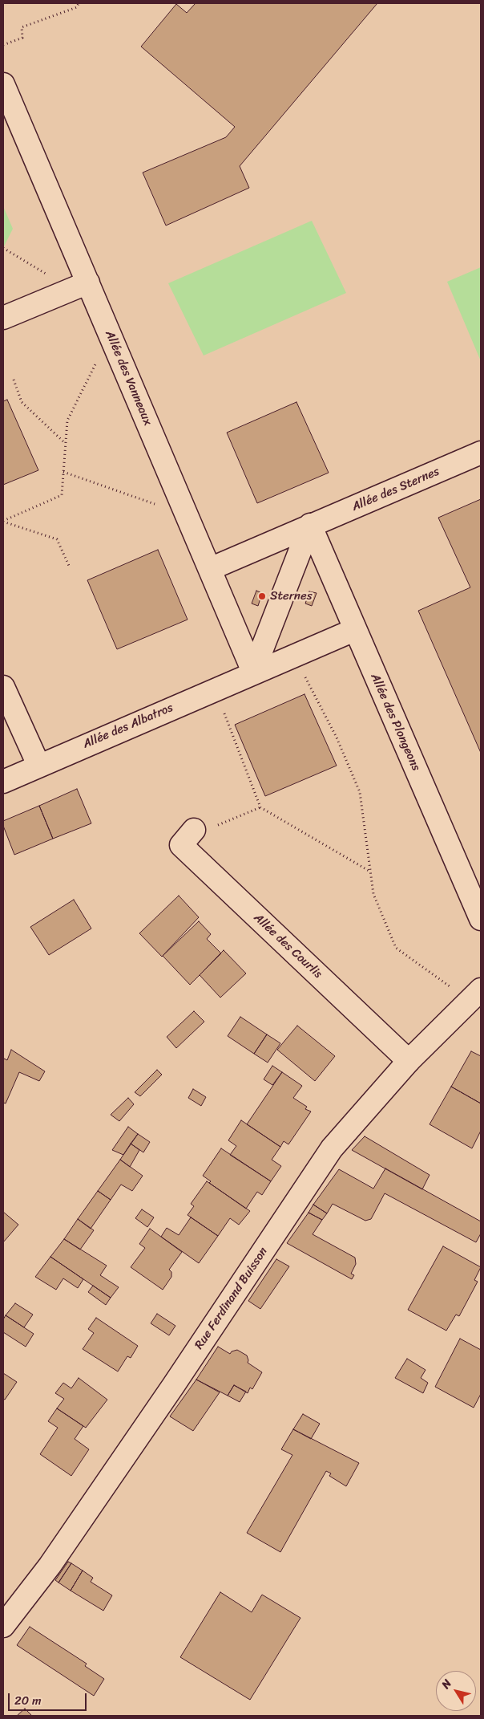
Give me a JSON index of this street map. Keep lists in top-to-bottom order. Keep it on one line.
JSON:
{"streets":{"street":["Allée des Vanneaux","Allée des Sternes","Allée des Plongeons","Allée des Albatros","Allée des Courlis","Rue Ferdinand Buisson"]},"crossings":[["Allée des Vanneaux","Allée des Sternes"],["Allée des Vanneaux","Allée des Albatros"],["Allée des Sternes","Allée des Plongeons"],["Allée des Plongeons","Allée des Albatros"],["Allée des Courlis","Rue Ferdinand Buisson"]],"places":["Sternes"],"scale_bar":"20 m","north":"top left"}
